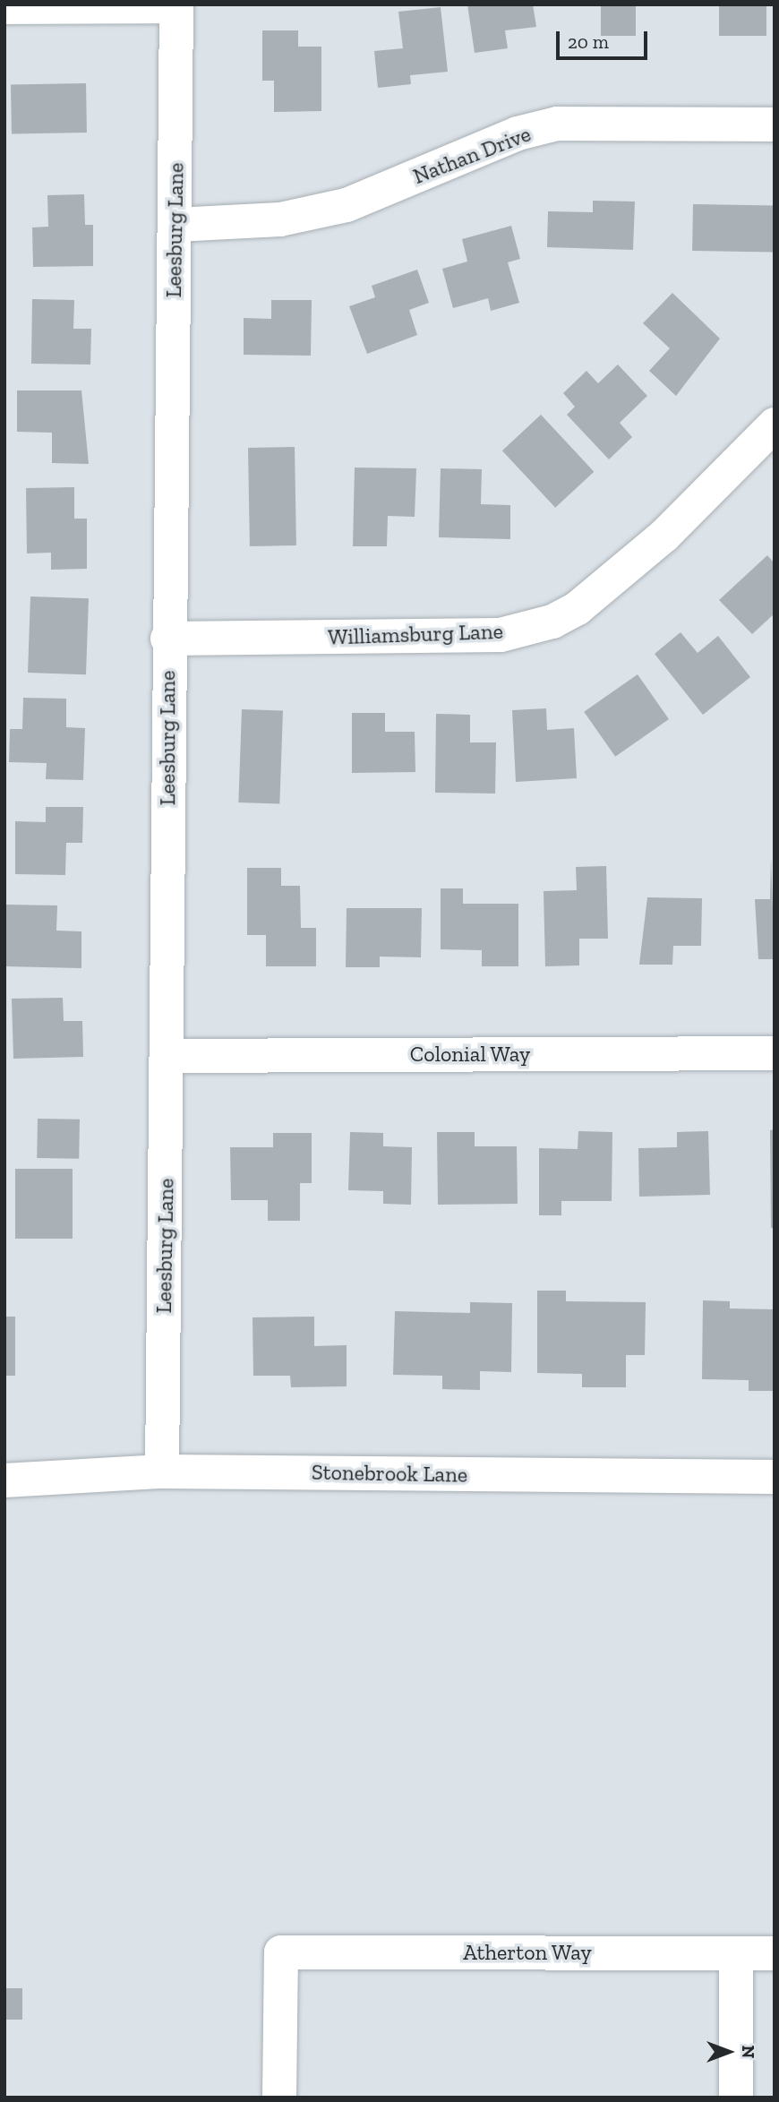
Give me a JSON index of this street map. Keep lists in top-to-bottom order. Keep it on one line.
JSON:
{"streets":{"street":["Nathan Drive","Leesburg Lane","Williamsburg Lane","Colonial Way","Stonebrook Lane","Atherton Way"]},"crossings":[["Nathan Drive","Leesburg Lane"],["Leesburg Lane","Williamsburg Lane"],["Leesburg Lane","Colonial Way"],["Leesburg Lane","Stonebrook Lane"]],"scale_bar":"20 m","north":"right"}
